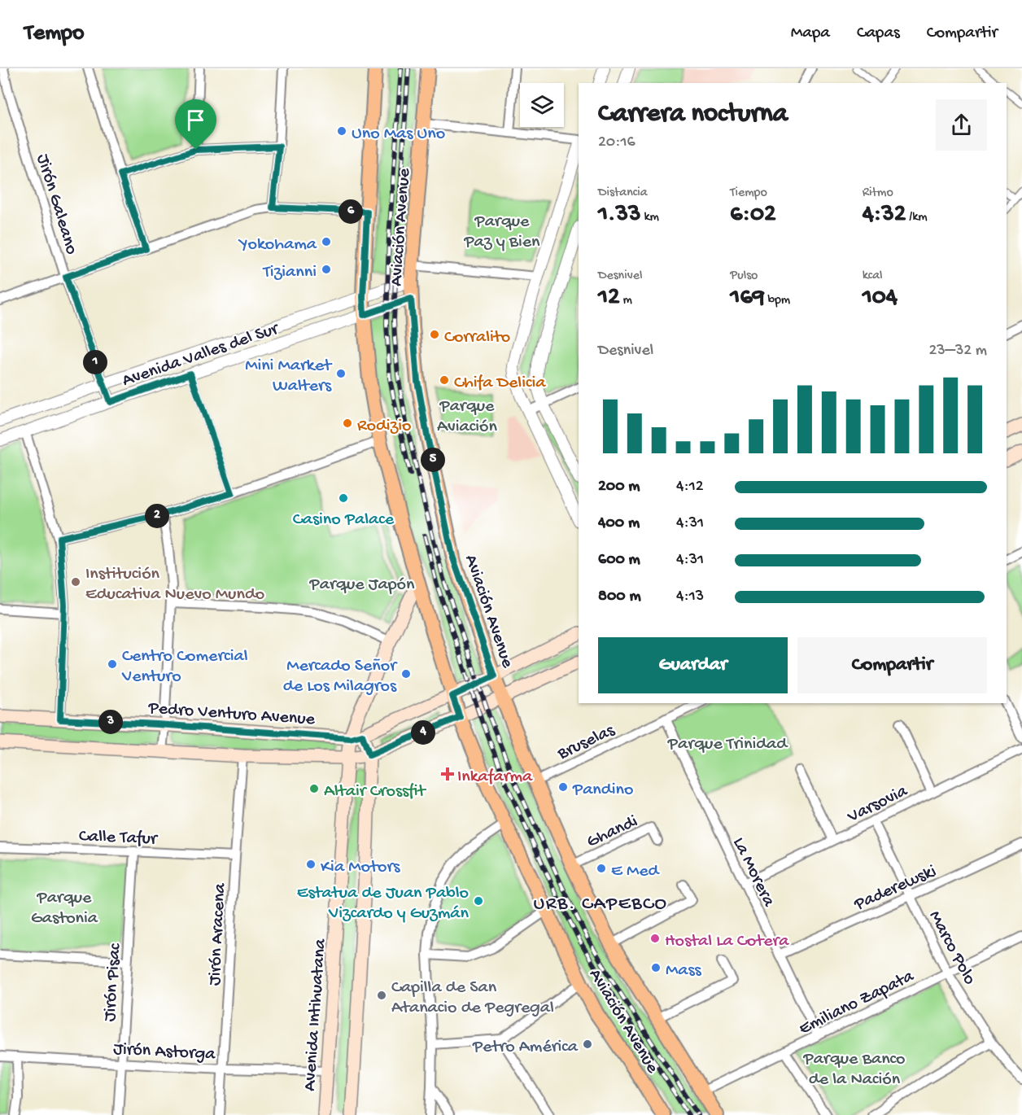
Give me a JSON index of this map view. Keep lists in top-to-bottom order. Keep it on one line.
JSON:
{"streets":{"main road":["Aviación Avenue","Pedro Venturo Avenue","Avenida Intihuatana"],"street":["Jirón Galeano","Avenida Valles del Sur","Bruselas","Varsovia","Ghandi","Calle Tafur","La Morera","Paderewski","Jirón Aracena","Marco Polo","Jirón Pisac","Emiliano Zapata","Jirón Astorga"]},"crossings":[["Jirón Galeano","Avenida Valles del Sur"],["Aviación Avenue","Avenida Valles del Sur"],["Aviación Avenue","Pedro Venturo Avenue"],["Aviación Avenue","Bruselas"],["Aviación Avenue","Ghandi"],["Aviación Avenue","Emiliano Zapata"],["Aviación Avenue","Avenida Intihuatana"],["Pedro Venturo Avenue","Avenida Intihuatana"],["Bruselas","La Morera"],["Varsovia","La Morera"],["Varsovia","Marco Polo"],["Calle Tafur","Jirón Aracena"],["Calle Tafur","Jirón Pisac"],["La Morera","Paderewski"],["La Morera","Emiliano Zapata"],["Paderewski","Marco Polo"],["Jirón Aracena","Jirón Astorga"],["Marco Polo","Emiliano Zapata"],["Jirón Pisac","Jirón Astorga"],["Avenida Intihuatana","Jirón Astorga"]],"districts":["URB. CAPEBCO"],"parks":["Parque Paz y Bien","Parque Aviación","Parque Japón","Parque Trinidad","Parque Gastonia","Parque Banco de la Nación"],"places":{"other":["Uno Mas Uno","Yokohama","Tizianni","Corralito","Mini Market Walters","Chifa Delicia","Rodizio","Casino Palace","Institución Educativa Nuevo Mundo","Centro Comercial Venturo","Mercado Señor de Los Milagros","Pandino","Altair Crossfit","Kia Motors","E Med","Estatua de Juan Pablo Vizcardo y Guzmán","Hostal La Cotera","Mass","Capilla de San Atanacio de Pegregal","Petro América"],"health":["Inkafarma"]},"page":{"header":"Tempo","nav":["Mapa","Capas","Compartir"],"heading":["Carrera nocturna","20:16"],"stats":[["Distancia","1.33 km"],["Tiempo","6:02"],["Ritmo","4:32 /km"],["Desnivel","12 m"],["Pulso","169 bpm"],["kcal","104"]],"pins":["6","1","5","2","3","4"],"chart":["Desnivel","23–32 m"],"list":[{"name":"200 m","note":"4:12"},{"name":"400 m","note":"4:31"},{"name":"600 m","note":"4:31"},{"name":"800 m","note":"4:13"}],"buttons":["Guardar","Compartir"]}}
